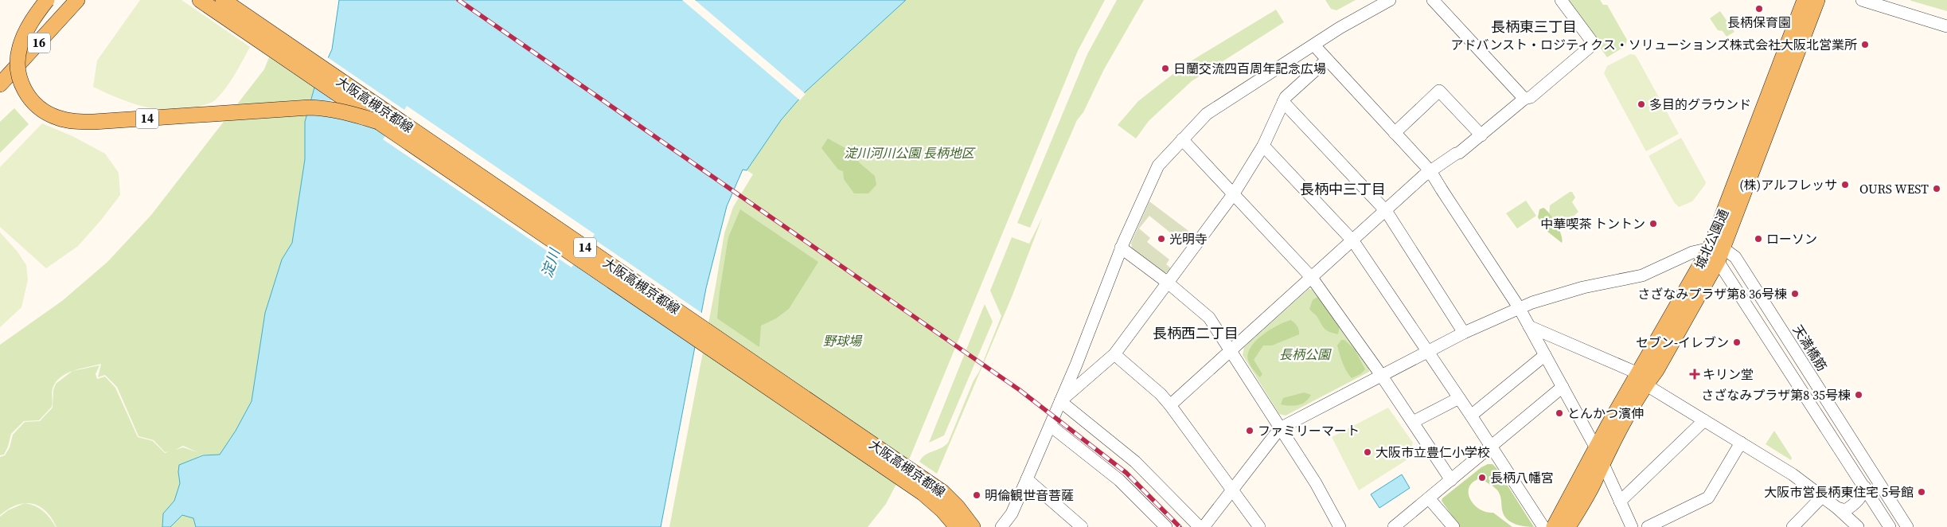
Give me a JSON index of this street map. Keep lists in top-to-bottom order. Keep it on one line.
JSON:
{"streets":{"main road":["16","大阪高槻京都線","14","城北公園通"],"street":["天満橋筋"]},"crossings":[["城北公園通","天満橋筋"]],"districts":["長柄東三丁目","長柄中三丁目","長柄西二丁目"],"water":["淀川"],"parks":["淀川河川公園 長柄地区","野球場","長柄公園"],"places":{"other":["長柄保育園","アドバンスト・ロジティクス・ソリューションズ株式会社大阪北営業所","日蘭交流四百周年記念広場","多目的グラウンド","(株)アルフレッサ","OURS WEST","中華喫茶 トントン","光明寺","ローソン","さざなみプラザ第8 36号棟","セブン-イレブン","さざなみプラザ第8 35号棟","とんかつ濱伸","ファミリーマート","大阪市立豊仁小学校","長柄八幡宮","大阪市営長柄東住宅 5号館","明倫観世音菩薩"],"health":["キリン堂"]}}
